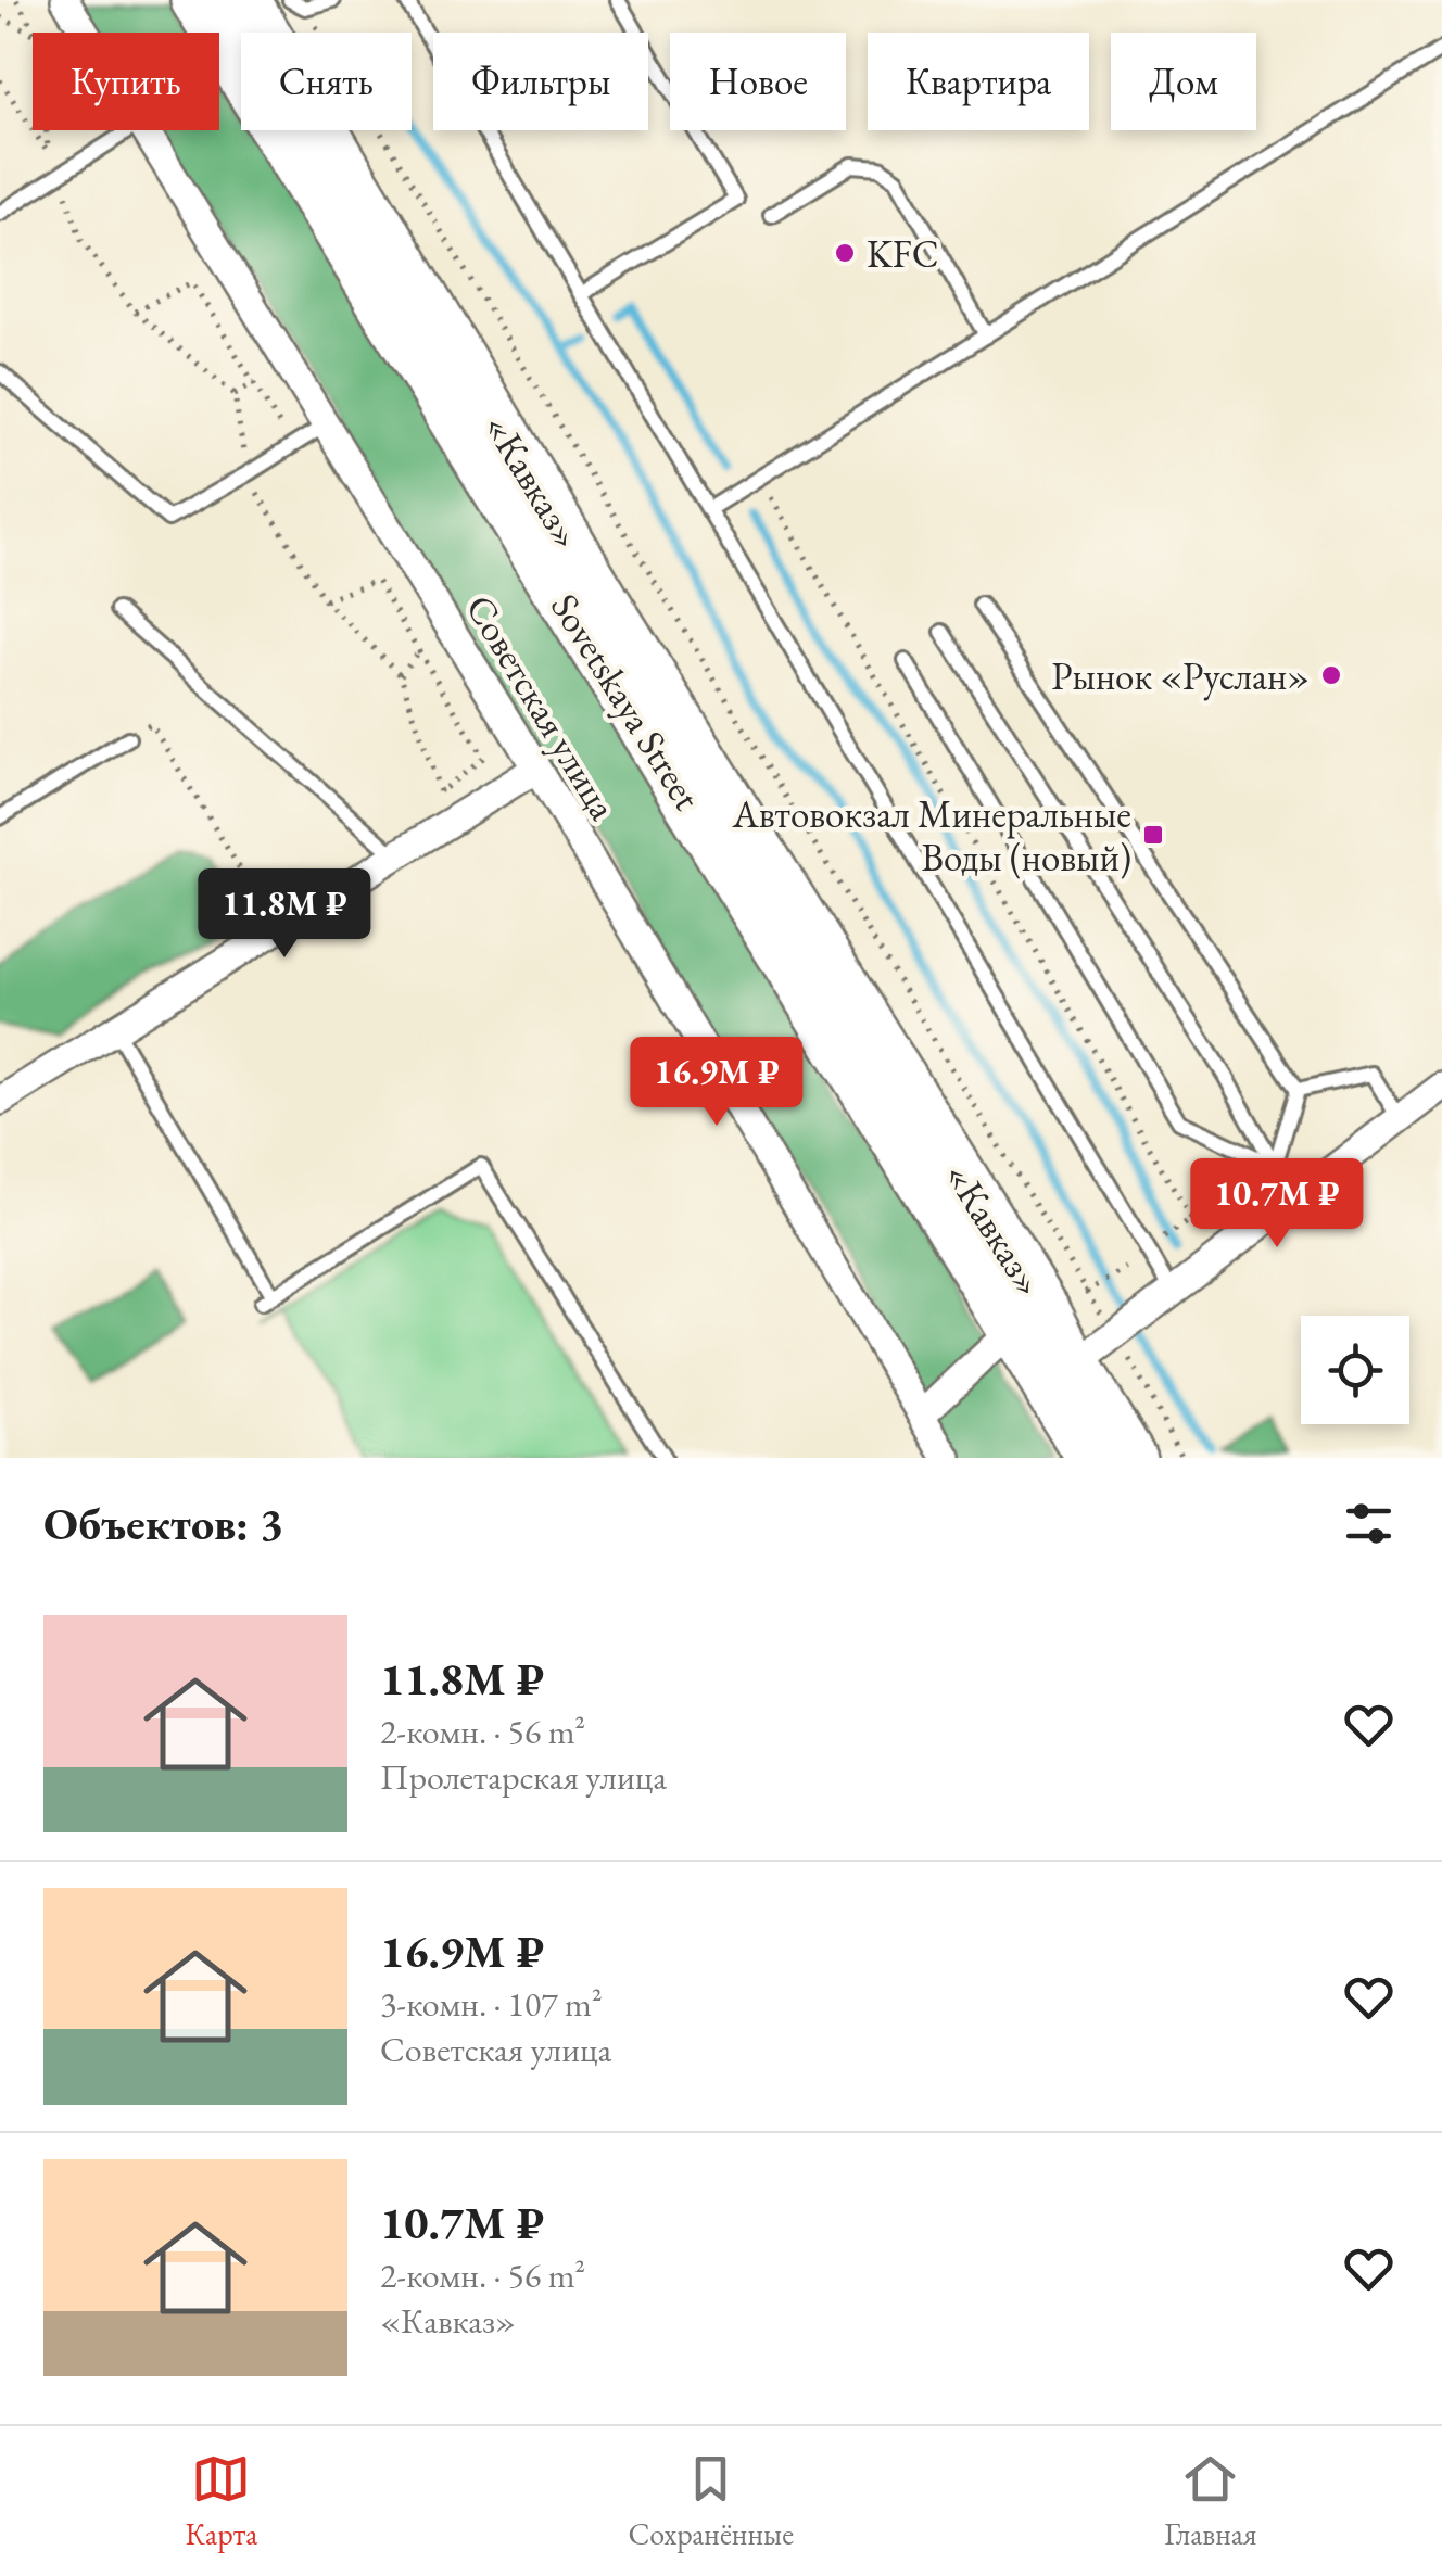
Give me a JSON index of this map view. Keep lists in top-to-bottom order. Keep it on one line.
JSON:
{"streets":{"highway":["«Кавказ»","Sovetskaya Street"],"street":["Советская улица"]},"crossings":[["«Кавказ»","Sovetskaya Street"]],"places":{"other":["KFC","Рынок «Руслан»"],"transit":["Автовокзал Минеральные Воды (новый)"]},"page":{"chip":["Купить","Снять","Фильтры","Новое","Квартира","Дом"],"price":["11.8M ₽","16.9M ₽","10.7M ₽"],"heading":"Объектов: 3","list":[{"name":"11.8M ₽","note":"2-комн. · 56 m² · Пролетарская улица"},{"name":"16.9M ₽","note":"3-комн. · 107 m² · Советская улица"},{"name":"10.7M ₽","note":"2-комн. · 56 m² · «Кавказ»"}],"tabs":["Карта","Сохранённые","Главная"]}}
